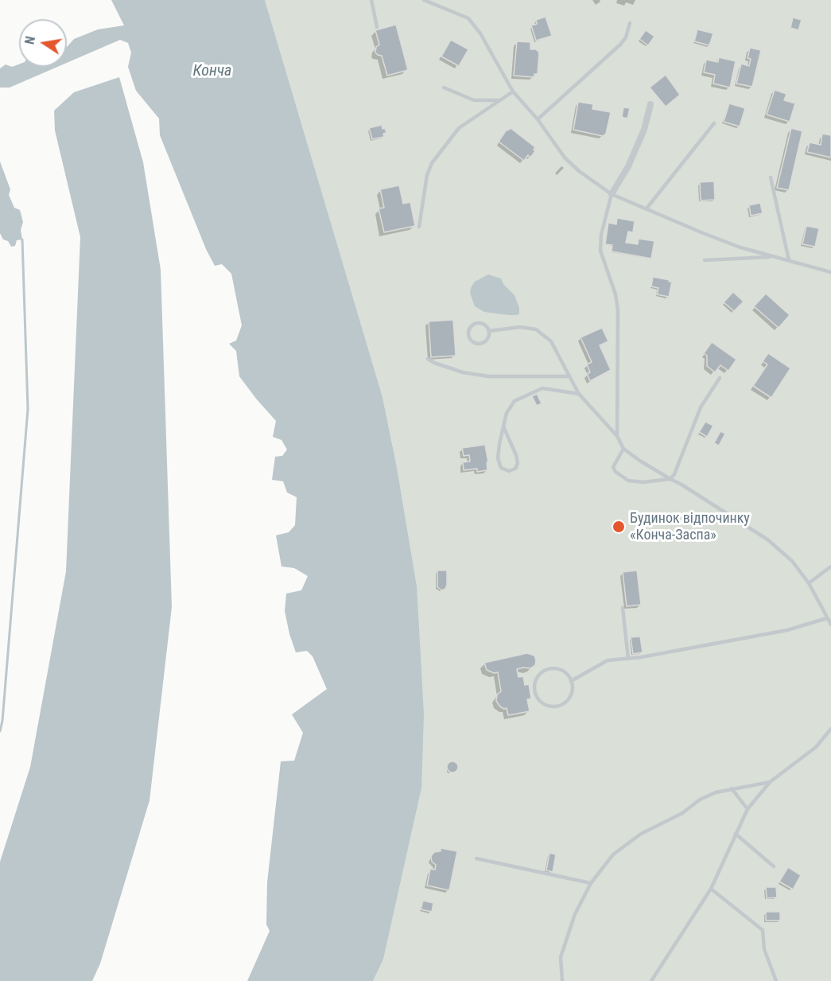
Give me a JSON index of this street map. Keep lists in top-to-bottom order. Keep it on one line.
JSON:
{"water":["Конча"],"places":["Будинок відпочинку «Конча-Заспа»"],"north":"left"}
